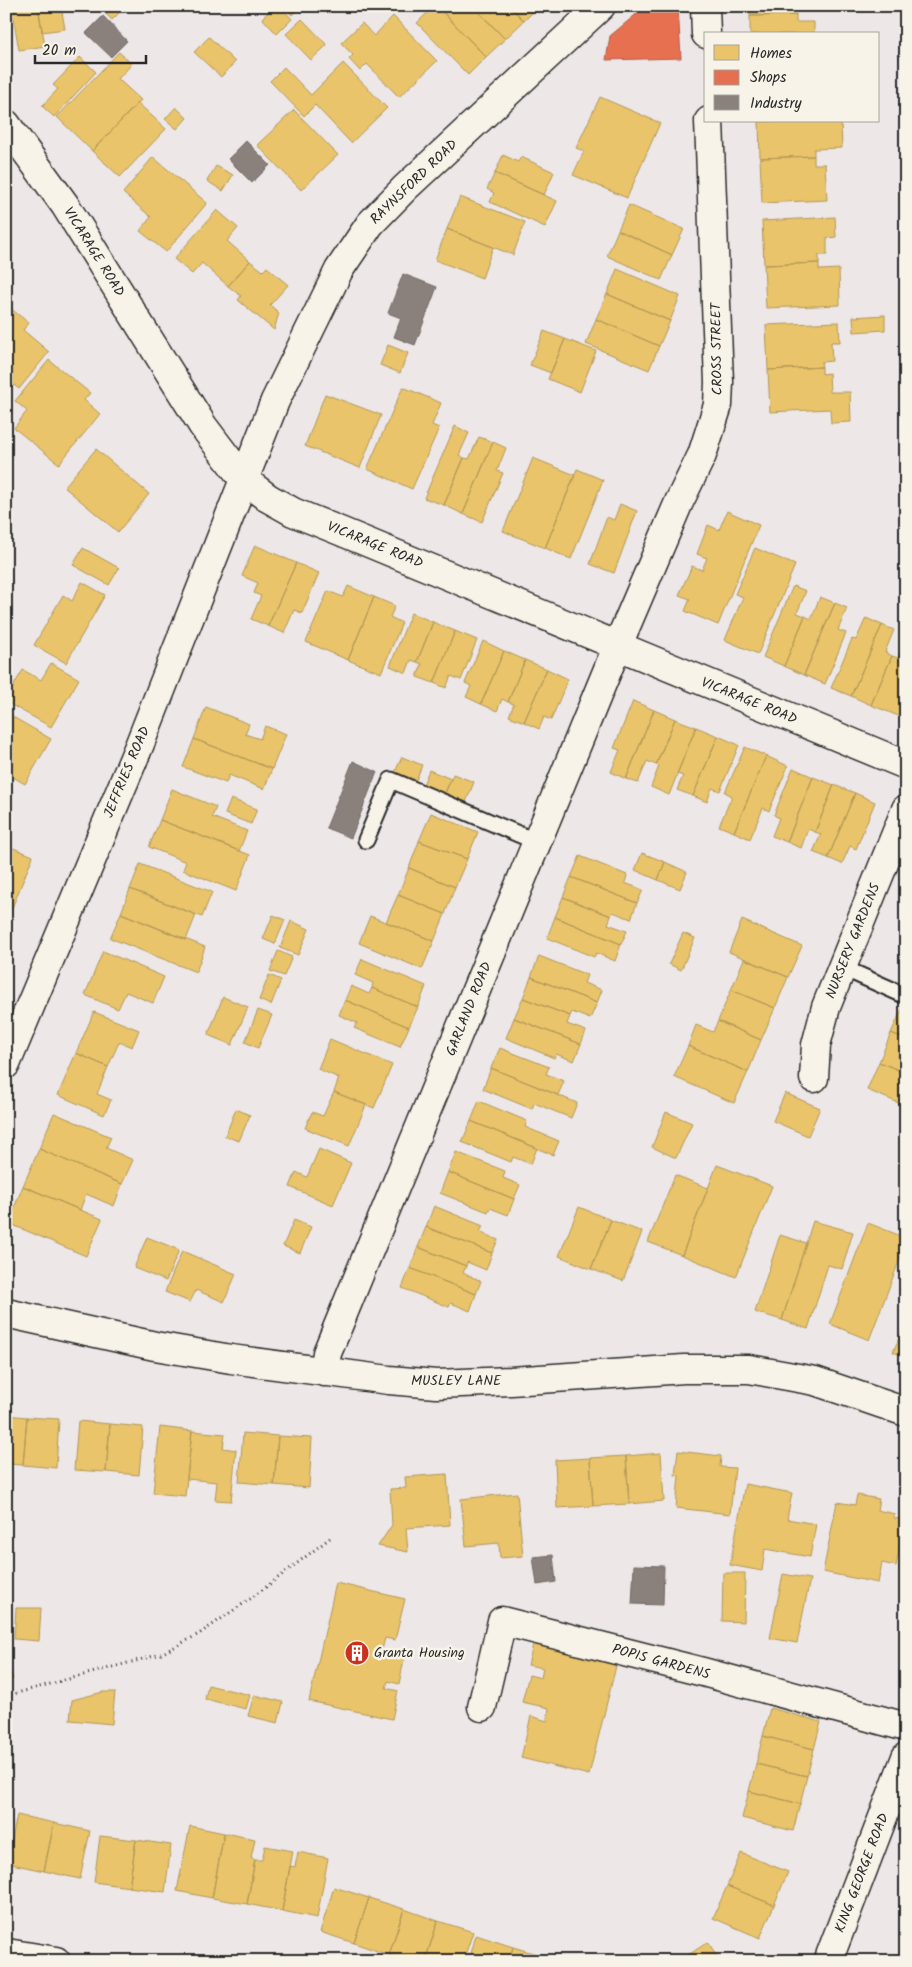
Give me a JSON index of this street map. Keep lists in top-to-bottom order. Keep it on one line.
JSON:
{"streets":{"street":["RAYNSFORD ROAD","VICARAGE ROAD","CROSS STREET","JEFFRIES ROAD","NURSERY GARDENS","GARLAND ROAD","MUSLEY LANE","POPIS GARDENS","KING GEORGE ROAD"]},"crossings":[["RAYNSFORD ROAD","VICARAGE ROAD"],["RAYNSFORD ROAD","JEFFRIES ROAD"],["VICARAGE ROAD","CROSS STREET"],["VICARAGE ROAD","JEFFRIES ROAD"],["VICARAGE ROAD","GARLAND ROAD"],["CROSS STREET","GARLAND ROAD"],["GARLAND ROAD","MUSLEY LANE"]],"places":{"building":["Granta Housing"]},"legend":["Homes","Shops","Industry"],"scale_bar":"20 m"}
